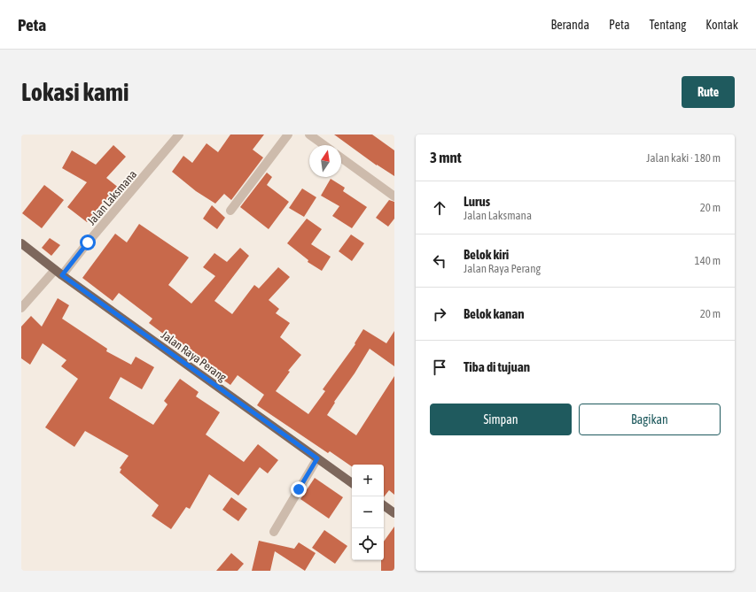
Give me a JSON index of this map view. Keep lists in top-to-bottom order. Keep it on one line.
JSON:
{"streets":{"main road":["Jalan Raya Perang"],"street":["Jalan Laksmana"]},"crossings":[["Jalan Laksmana","Jalan Raya Perang"]],"north":"top","page":{"header":"Peta","nav":["Beranda","Peta","Tentang","Kontak"],"buttons":["Rute",["Simpan","Bagikan"]],"title":"Lokasi kami","heading":["3 mnt","Jalan kaki · 180 m"],"list":[["Lurus","Jalan Laksmana","20 m"],["Belok kiri","Jalan Raya Perang","140 m"],["Belok kanan","20 m"],"Tiba di tujuan"],"map_buttons":["+","−"]}}
